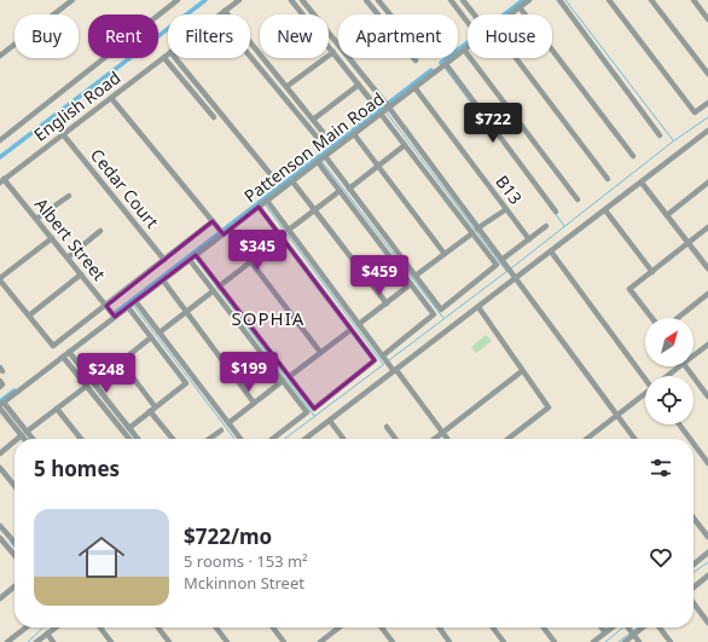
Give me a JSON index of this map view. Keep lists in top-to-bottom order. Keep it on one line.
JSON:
{"streets":{"street":["English Road","Pattenson Main Road","Cedar Court","B13","Albert Street"]},"crossings":[["English Road","Cedar Court"],["English Road","Albert Street"],["Pattenson Main Road","B13"],["Pattenson Main Road","Albert Street"]],"districts":["SOPHIA"],"north":"top right","page":{"chip":["Buy","Rent","Filters","New","Apartment","House"],"price":["$722","$345","$459","$199","$248"],"heading":"5 homes","list":[{"name":"$722/mo","note":"5 rooms · 153 m² · Mckinnon Street"}]}}
